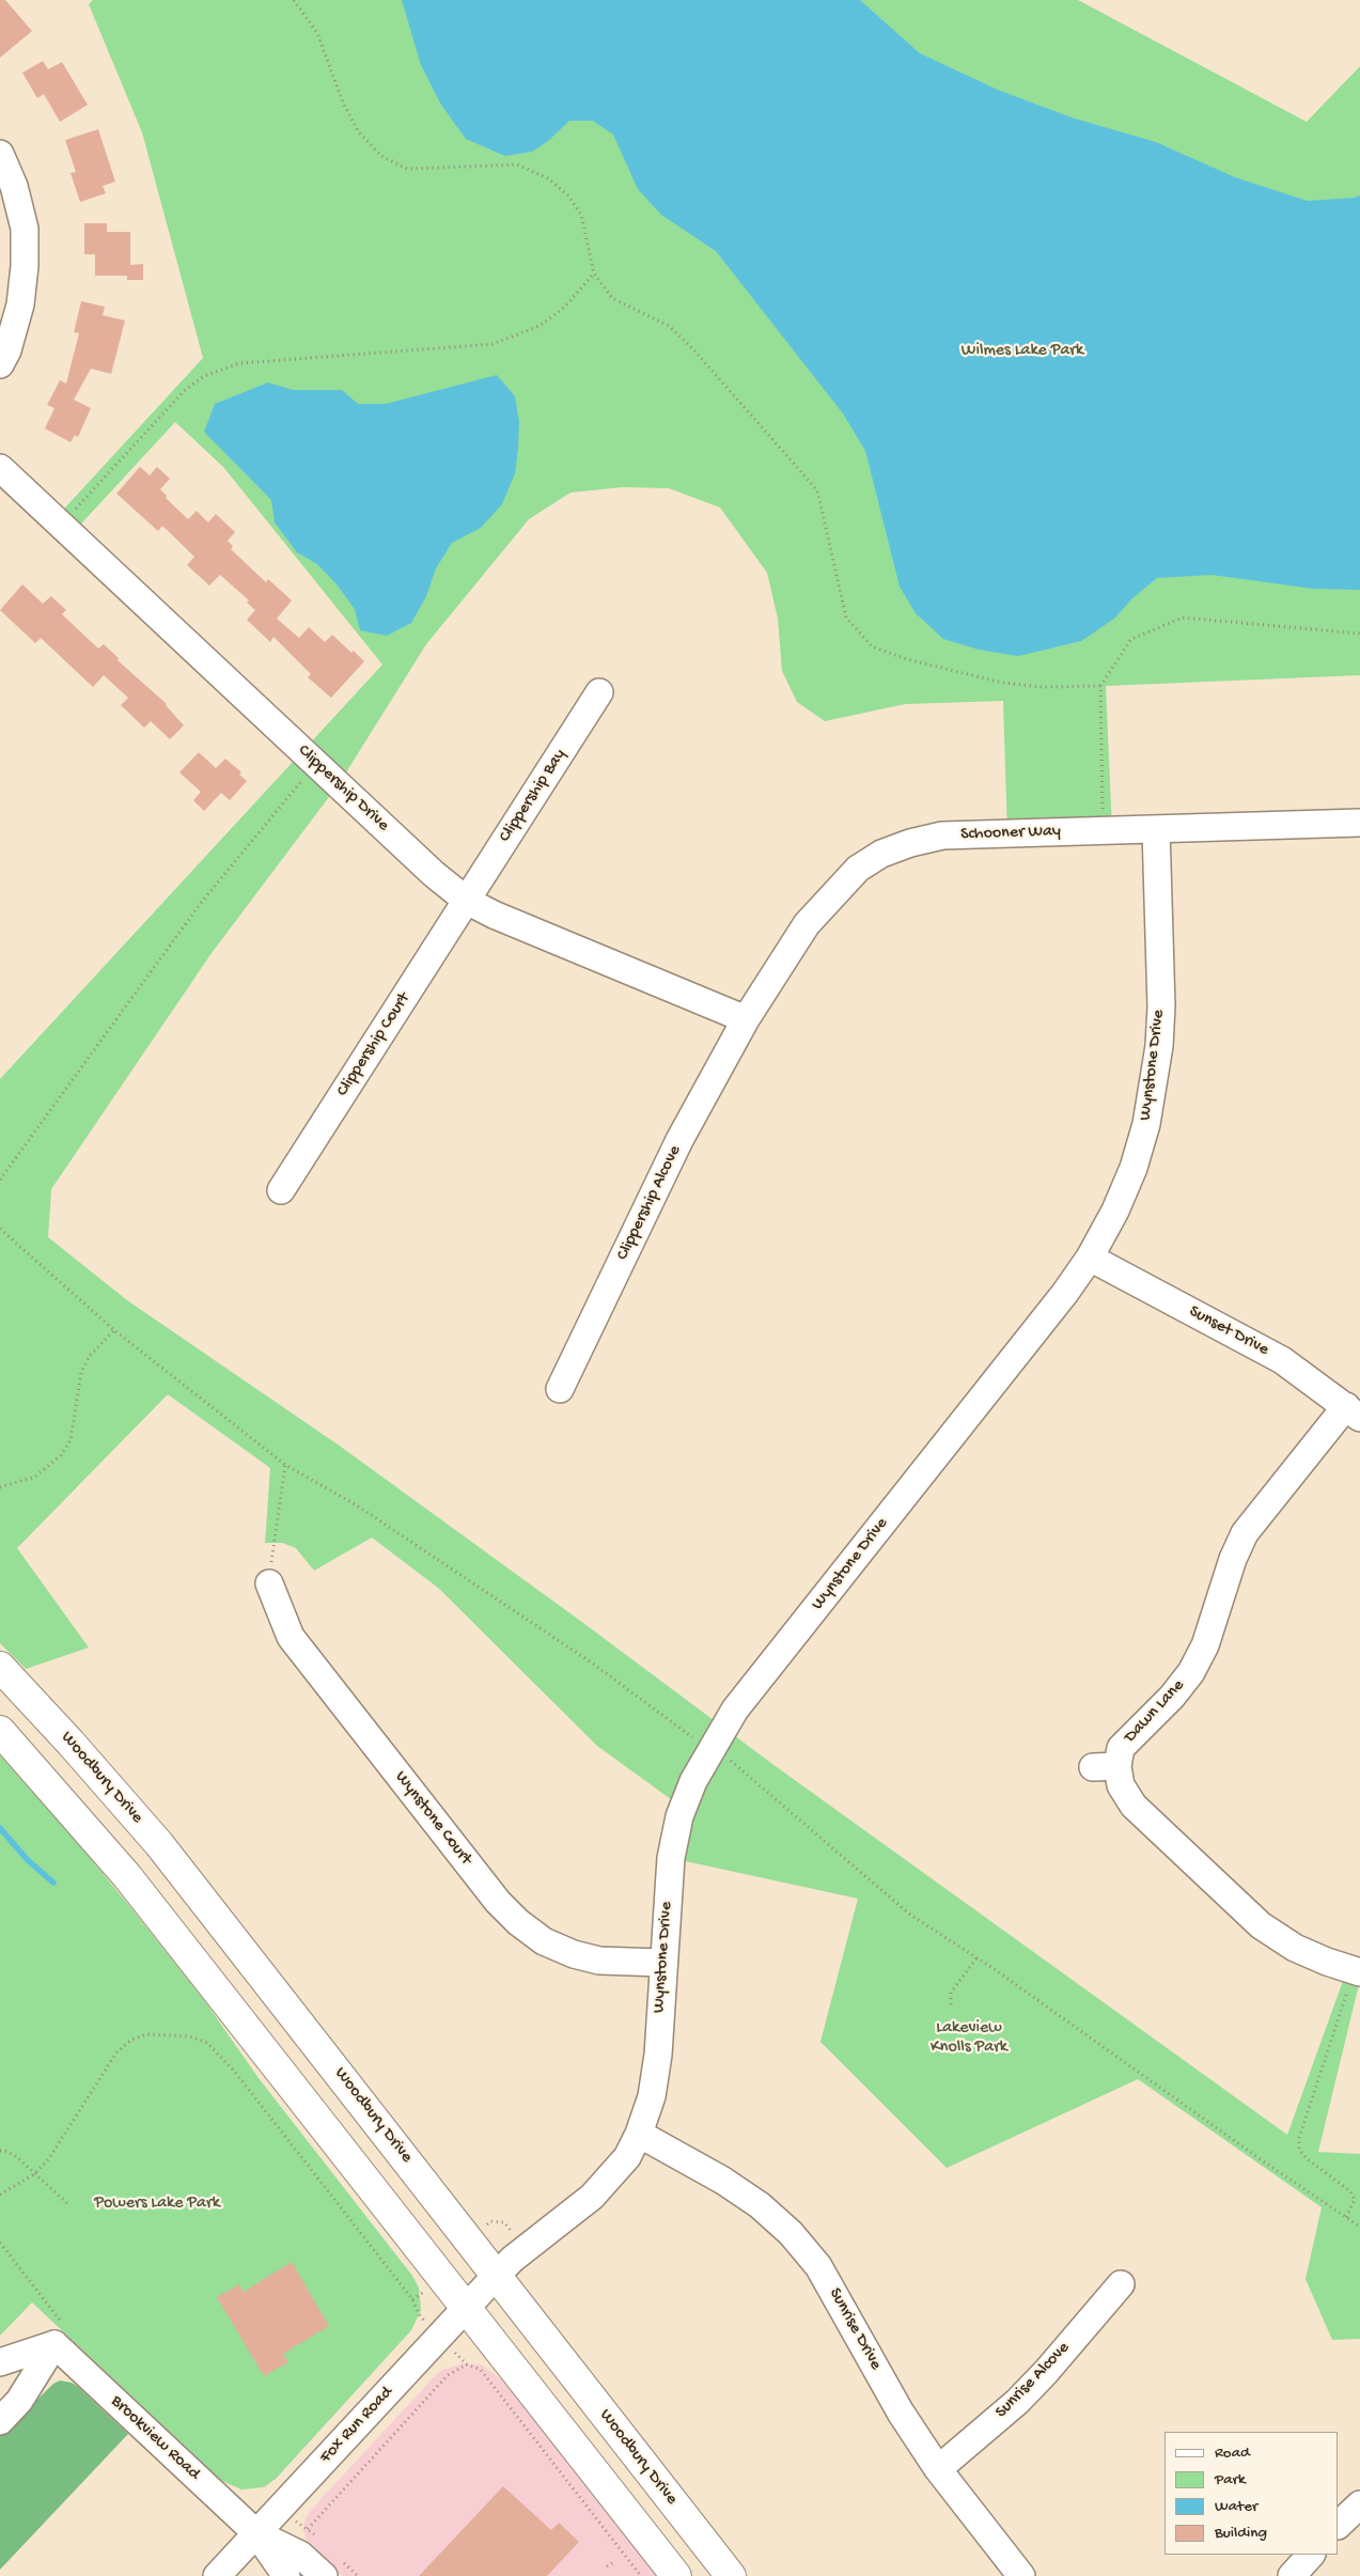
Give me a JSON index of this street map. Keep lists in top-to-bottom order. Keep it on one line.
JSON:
{"streets":{"main road":["Woodbury Drive"],"street":["Clippership Drive","Clippership Bay","Schooner Way","Clippership Court","Wynstone Drive","Clippership Alcove","Sunset Drive","Dawn Lane","Wynstone Court","Sunrise Drive","Sunrise Alcove","Fox Run Road","Brookview Road"]},"crossings":[["Clippership Drive","Clippership Bay"],["Clippership Drive","Schooner Way"],["Clippership Drive","Clippership Court"],["Clippership Drive","Clippership Alcove"],["Clippership Bay","Clippership Court"],["Schooner Way","Wynstone Drive"],["Schooner Way","Clippership Alcove"],["Wynstone Drive","Sunset Drive"],["Wynstone Drive","Woodbury Drive"],["Wynstone Drive","Wynstone Court"],["Wynstone Drive","Sunrise Drive"],["Wynstone Drive","Fox Run Road"],["Sunset Drive","Dawn Lane"],["Woodbury Drive","Fox Run Road"],["Sunrise Drive","Sunrise Alcove"],["Fox Run Road","Brookview Road"]],"parks":["Wilmes Lake Park","Lakeview Knolls Park","Powers Lake Park"],"legend":["Road","Park","Water","Building"]}
